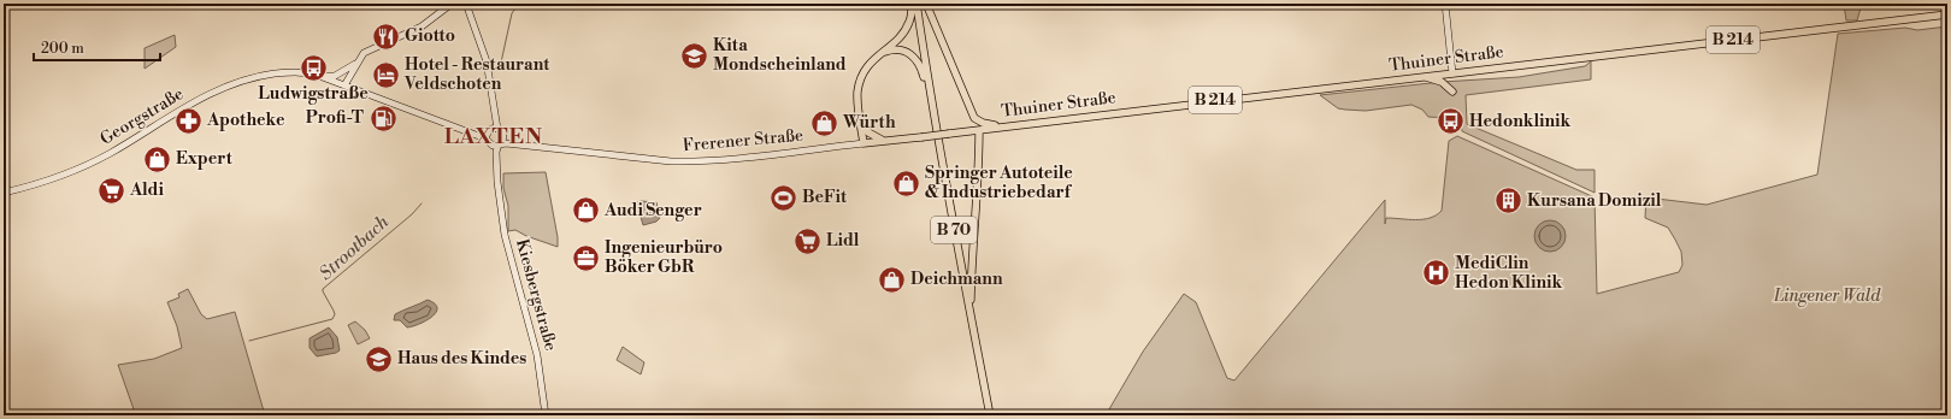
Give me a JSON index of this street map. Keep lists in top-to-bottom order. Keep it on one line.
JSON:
{"streets":{"main road":["B 214","Thuiner Straße","Georgstraße","Frerener Straße","B 70","Kiesbergstraße"]},"crossings":[["B 214","Thuiner Straße"],["B 214","Frerener Straße"],["Frerener Straße","Kiesbergstraße"]],"districts":["LAXTEN"],"water":["Strootbach"],"parks":["Lingener Wald"],"places":{"restaurant":["Giotto"],"school or university":["Kita Mondscheinland","Haus des Kindes"],"bus stop":["Ludwigstraße","Hedonklinik"],"hotel":["Hotel - Restaurant Veldschoten"],"fuel station":["Profi-T"],"pharmacy":["Apotheke"],"shop":["Würth","Expert","Springer Autoteile & Industriebedarf","Audi Senger","Deichmann"],"supermarket":["Aldi","Lidl"],"sports":["BeFit"],"building":["Kursana Domizil"],"office":["Ingenieurbüro Böker GbR"],"hospital":["MediClin Hedon Klinik"]},"scale_bar":"200 m"}
